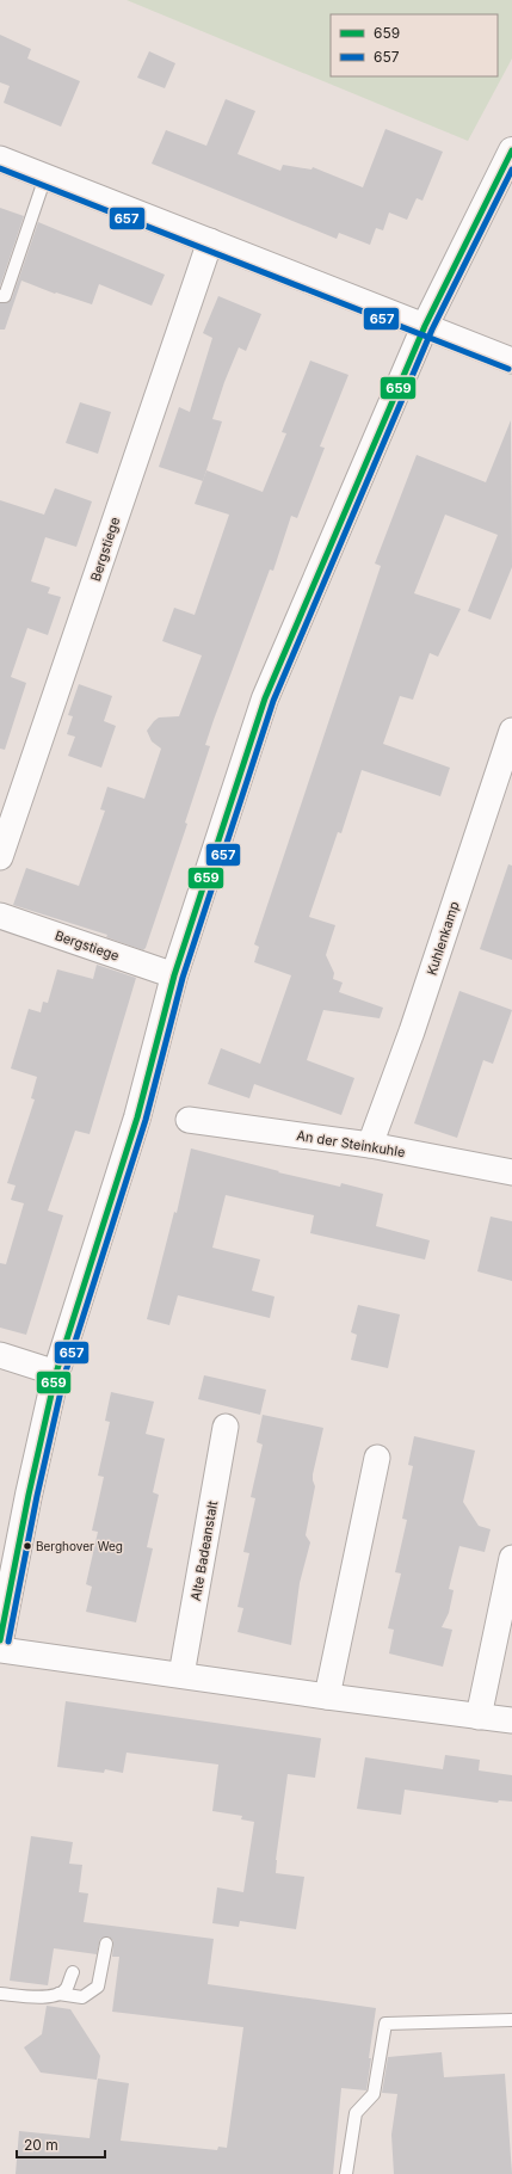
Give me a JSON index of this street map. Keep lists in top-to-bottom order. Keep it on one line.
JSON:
{"streets":{"street":["Bergstiege","Kuhlenkamp","An der Steinkuhle","Alte Badeanstalt"]},"crossings":[["Kuhlenkamp","An der Steinkuhle"]],"places":["Berghover Weg"],"lines":["transit line 659","transit line 657"],"legend":["659","657"],"scale_bar":"20 m"}
